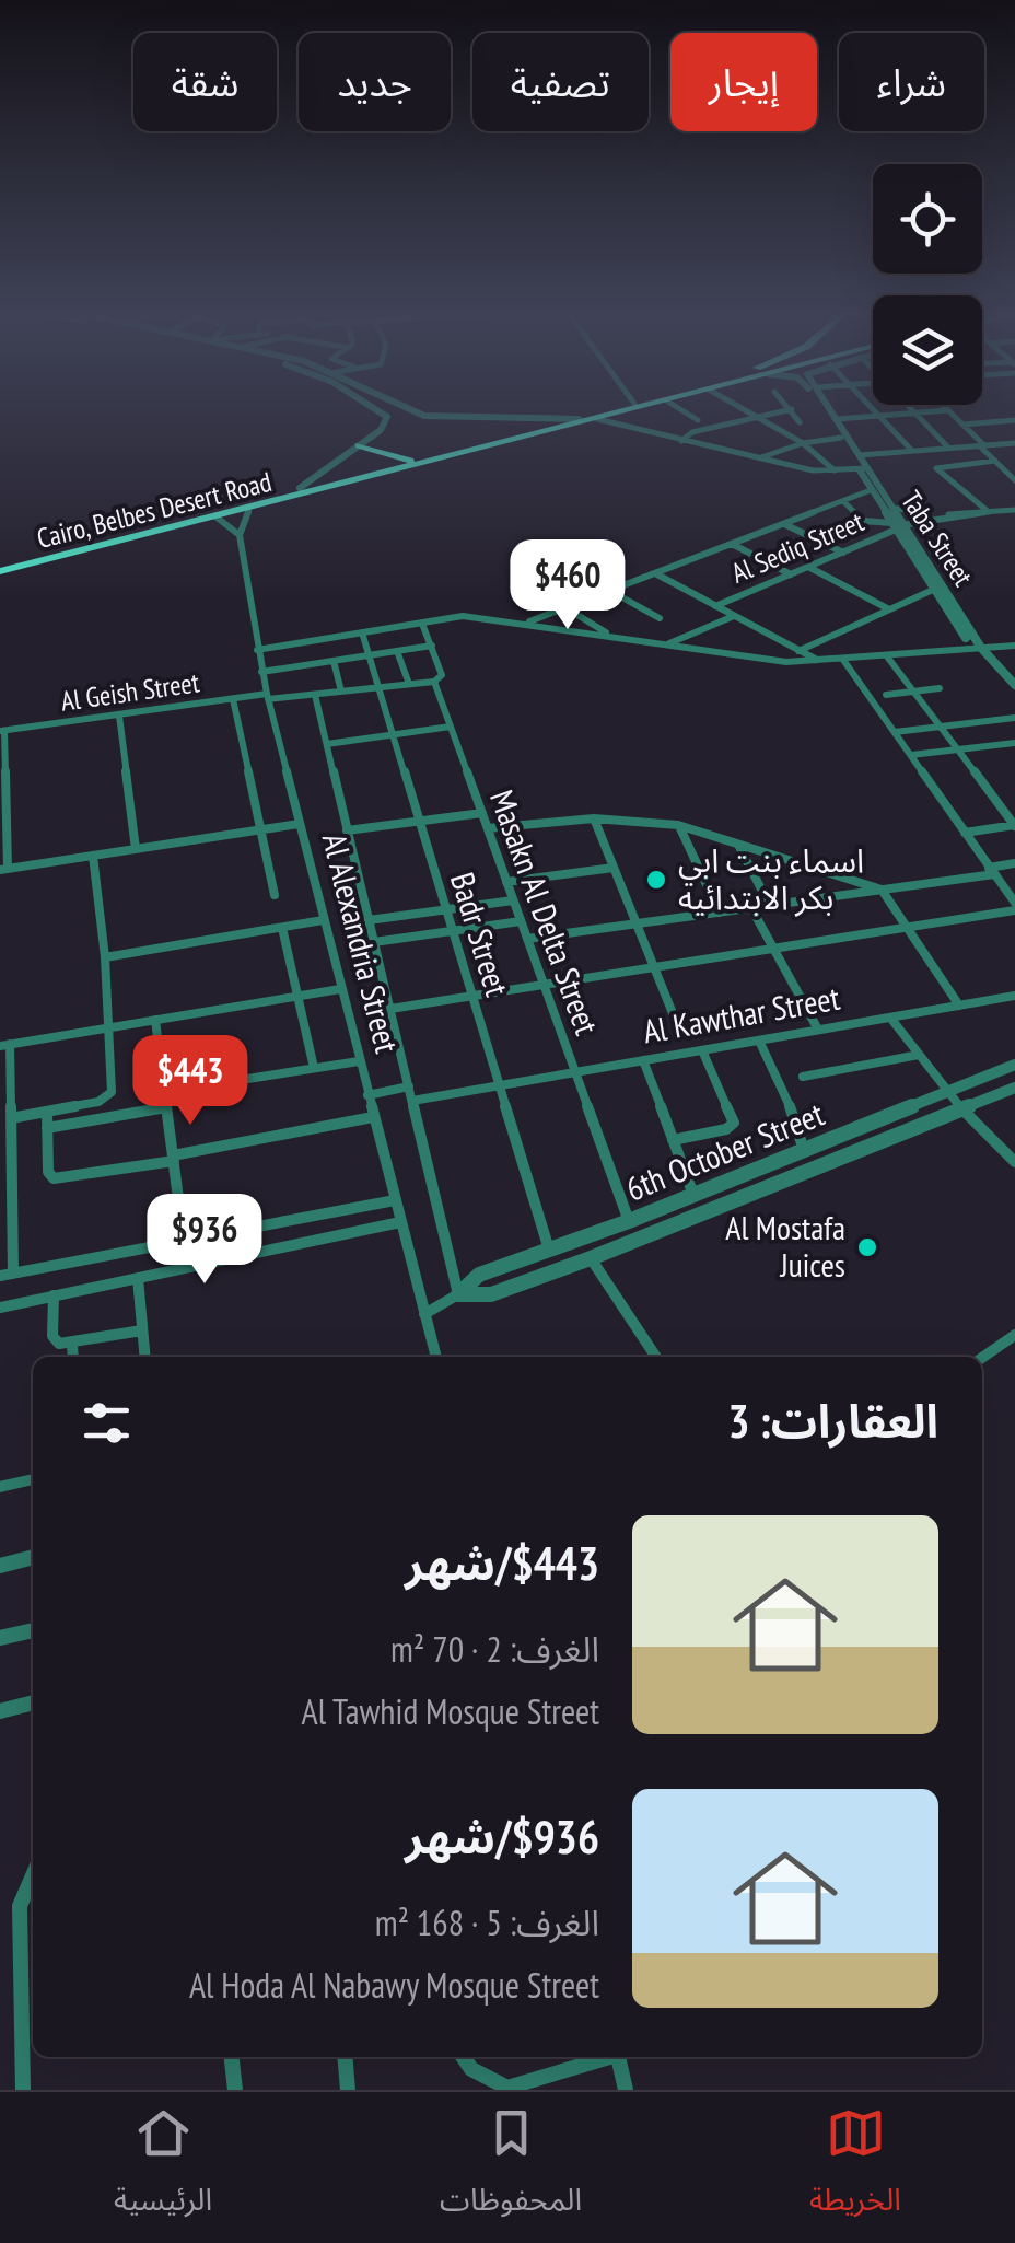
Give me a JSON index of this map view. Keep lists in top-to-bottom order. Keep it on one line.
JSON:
{"streets":{"highway":["Cairo, Belbes Desert Road"],"street":["Taba Street","Al Sediq Street","Al Geish Street","Masakn Al Delta Street","Badr Street","Al Alexandria Street","Al Kawthar Street","6th October Street"]},"crossings":[["Cairo, Belbes Desert Road","Al Alexandria Street"],["Taba Street","Al Sediq Street"],["Al Geish Street","Masakn Al Delta Street"],["Al Geish Street","Badr Street"],["Al Geish Street","Al Alexandria Street"],["Masakn Al Delta Street","Al Kawthar Street"],["Masakn Al Delta Street","6th October Street"],["Badr Street","Al Kawthar Street"],["Badr Street","6th October Street"],["Al Alexandria Street","6th October Street"]],"places":["اسماء بنت ابي بكر الابتدائيه","Al Mostafa Juices"],"page":{"chip":["شراء","إيجار","تصفية","جديد","شقة"],"price":["$460","$443","$936"],"heading":"العقارات: 3","list":[{"name":"$443/شهر","note":"الغرف: 2 · 70 m² · Al Tawhid Mosque Street"},{"name":"$936/شهر","note":"الغرف: 5 · 168 m² · Al Hoda Al Nabawy Mosque Street"}],"tabs":["الخريطة","المحفوظات","الرئيسية"]}}
